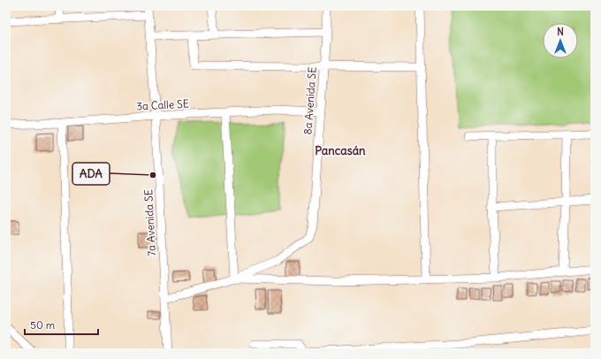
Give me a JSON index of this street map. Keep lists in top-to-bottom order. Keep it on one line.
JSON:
{"streets":{"street":["8a Avenida SE","3a Calle SE","7a Avenida SE"]},"crossings":[["8a Avenida SE","3a Calle SE"],["3a Calle SE","7a Avenida SE"]],"districts":["Pancasán"],"places":["ADA"],"scale_bar":"50 m","north":"top"}
